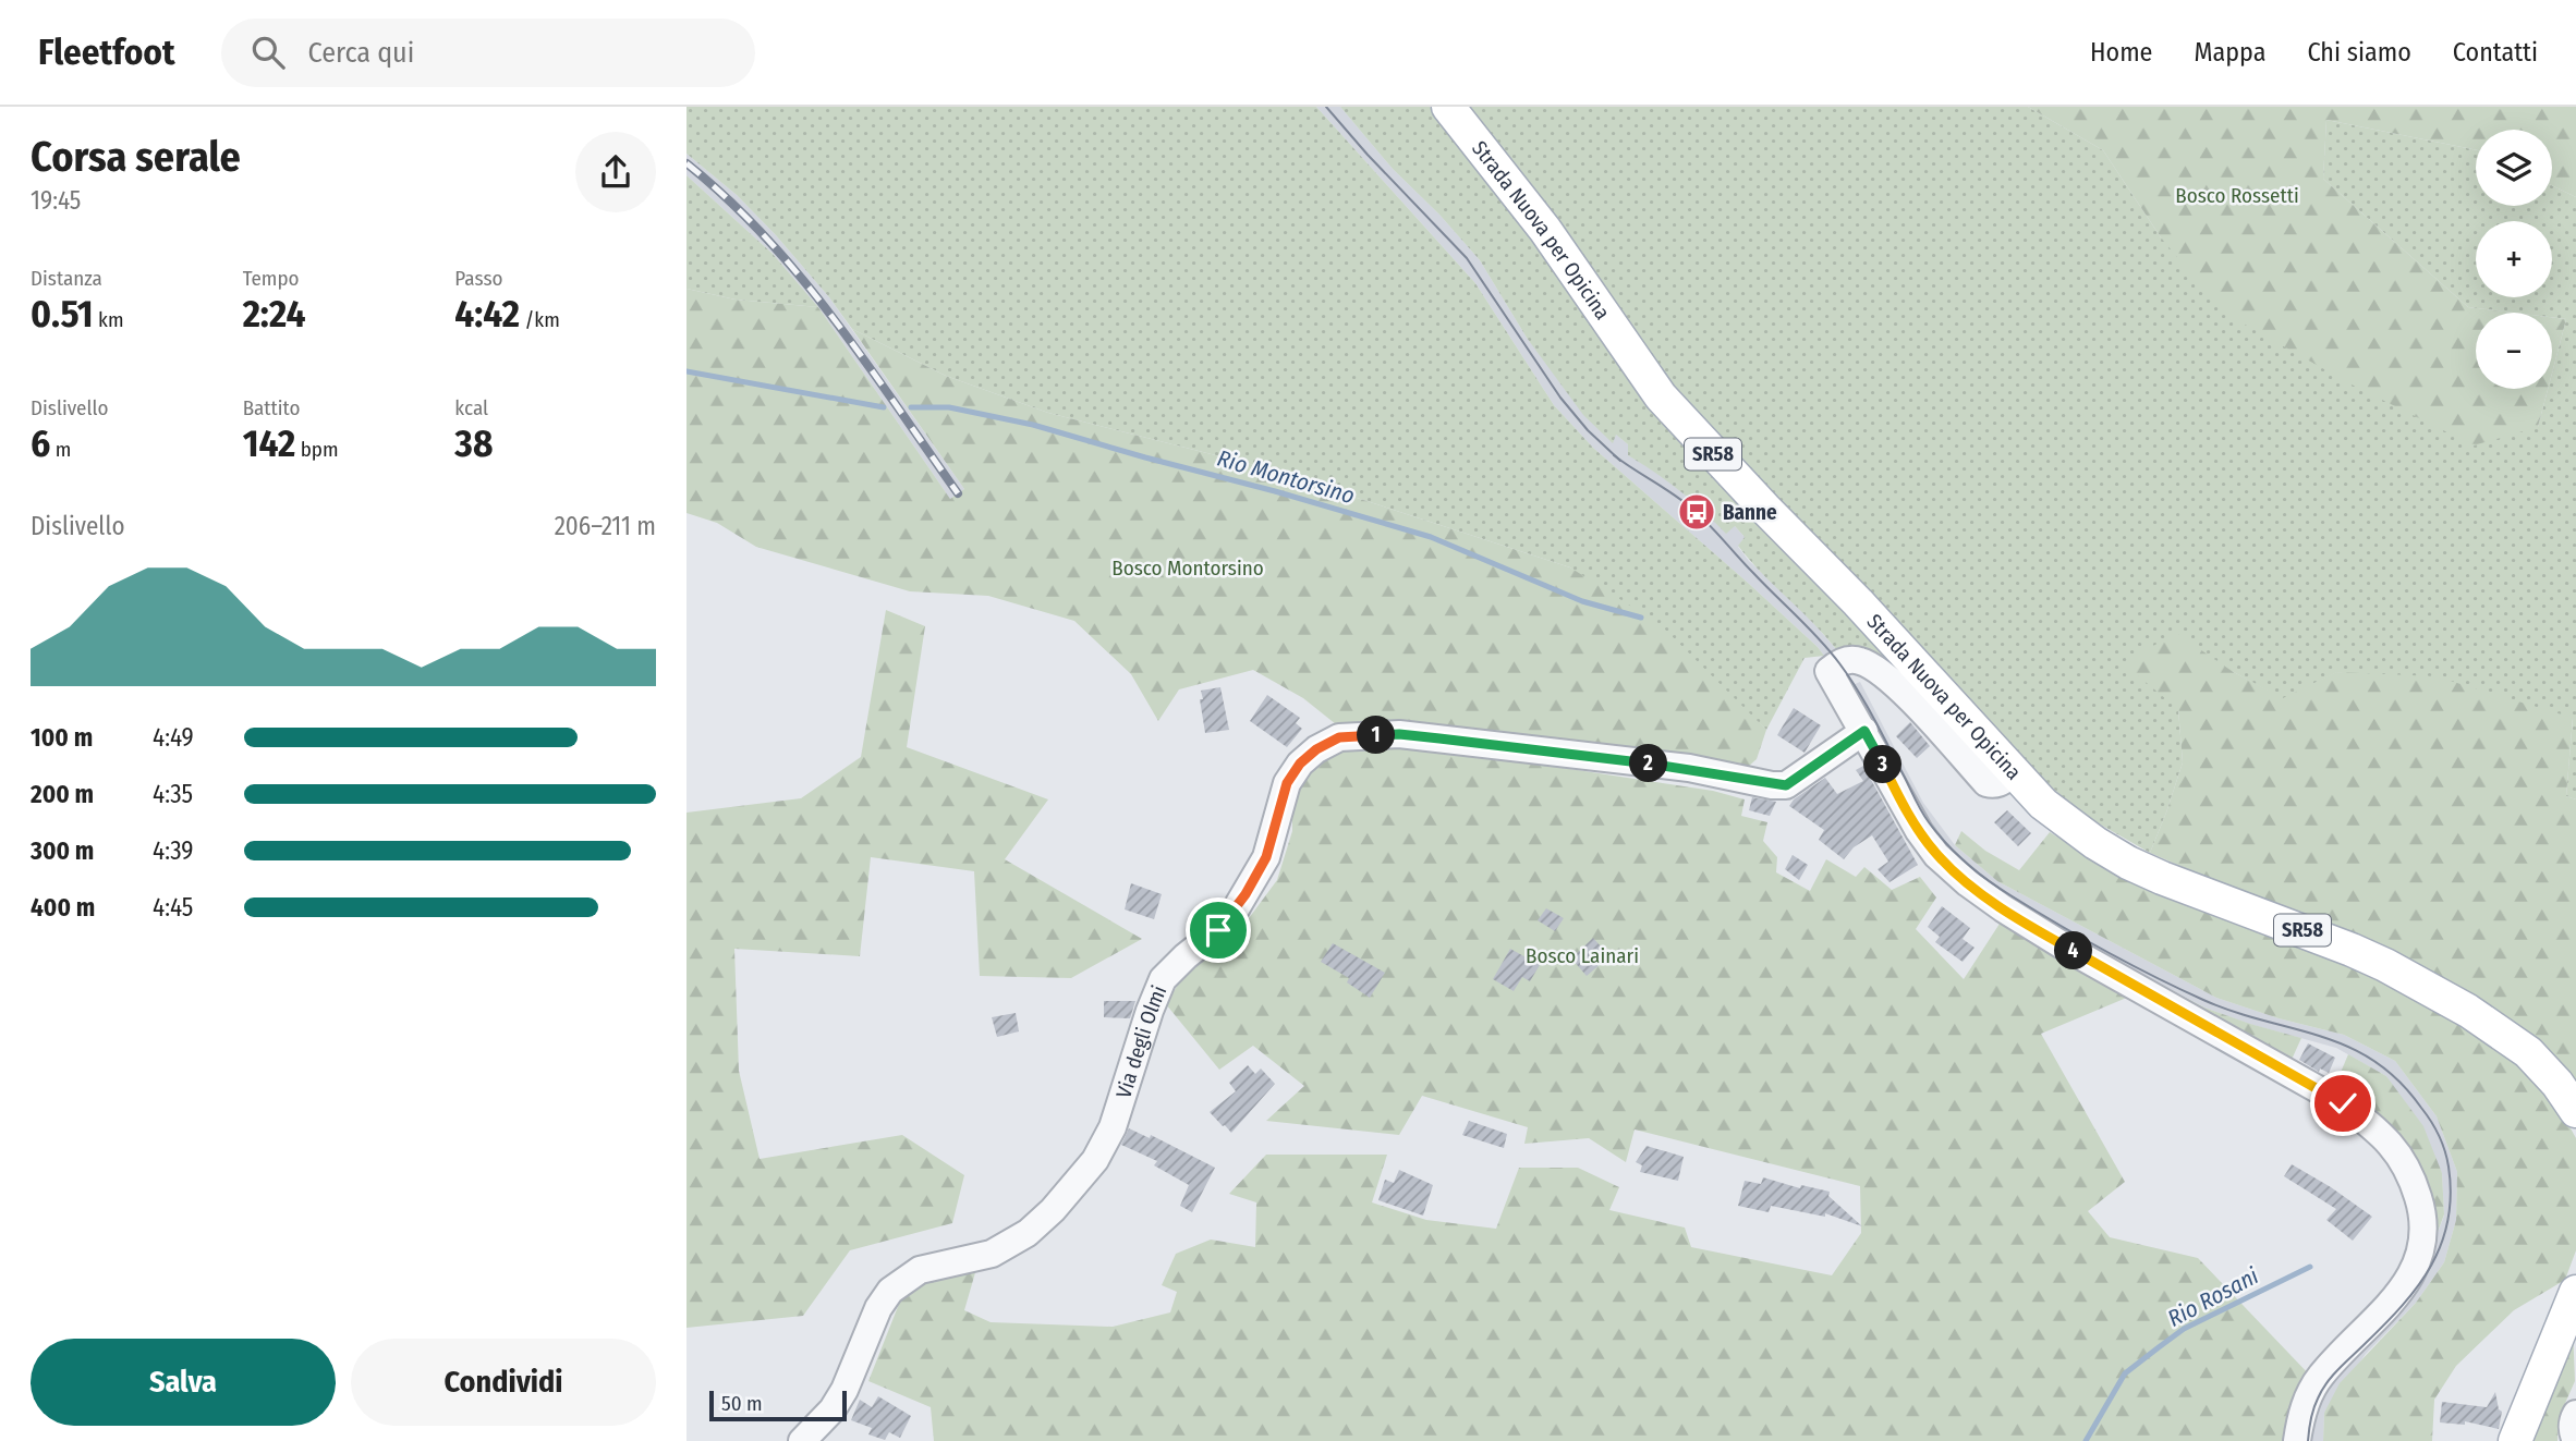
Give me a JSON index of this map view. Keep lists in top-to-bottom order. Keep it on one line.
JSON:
{"streets":{"main road":["Strada Nuova per Opicina","SR58"],"street":["Via degli Olmi"]},"water":["Rio Montorsino","Rio Rosani"],"parks":["Bosco Rossetti","Bosco Montorsino","Bosco Lainari"],"places":{"bus stop":["Banne"]},"scale_bar":"50 m","page":{"header":"Fleetfoot","search":"Cerca qui","nav":["Home","Mappa","Chi siamo","Contatti"],"heading":["Corsa serale","19:45"],"map_buttons":["+","−"],"stats":[["Distanza","0.51 km"],["Tempo","2:24"],["Passo","4:42 /km"],["Dislivello","6 m"],["Battito","142 bpm"],["kcal","38"]],"chart":["Dislivello","206–211 m"],"list":[{"name":"100 m","note":"4:49"},{"name":"200 m","note":"4:35"},{"name":"300 m","note":"4:39"},{"name":"400 m","note":"4:45"}],"pins":["1","2","3","4"],"buttons":["Salva","Condividi"],"scale":"50 m"}}
